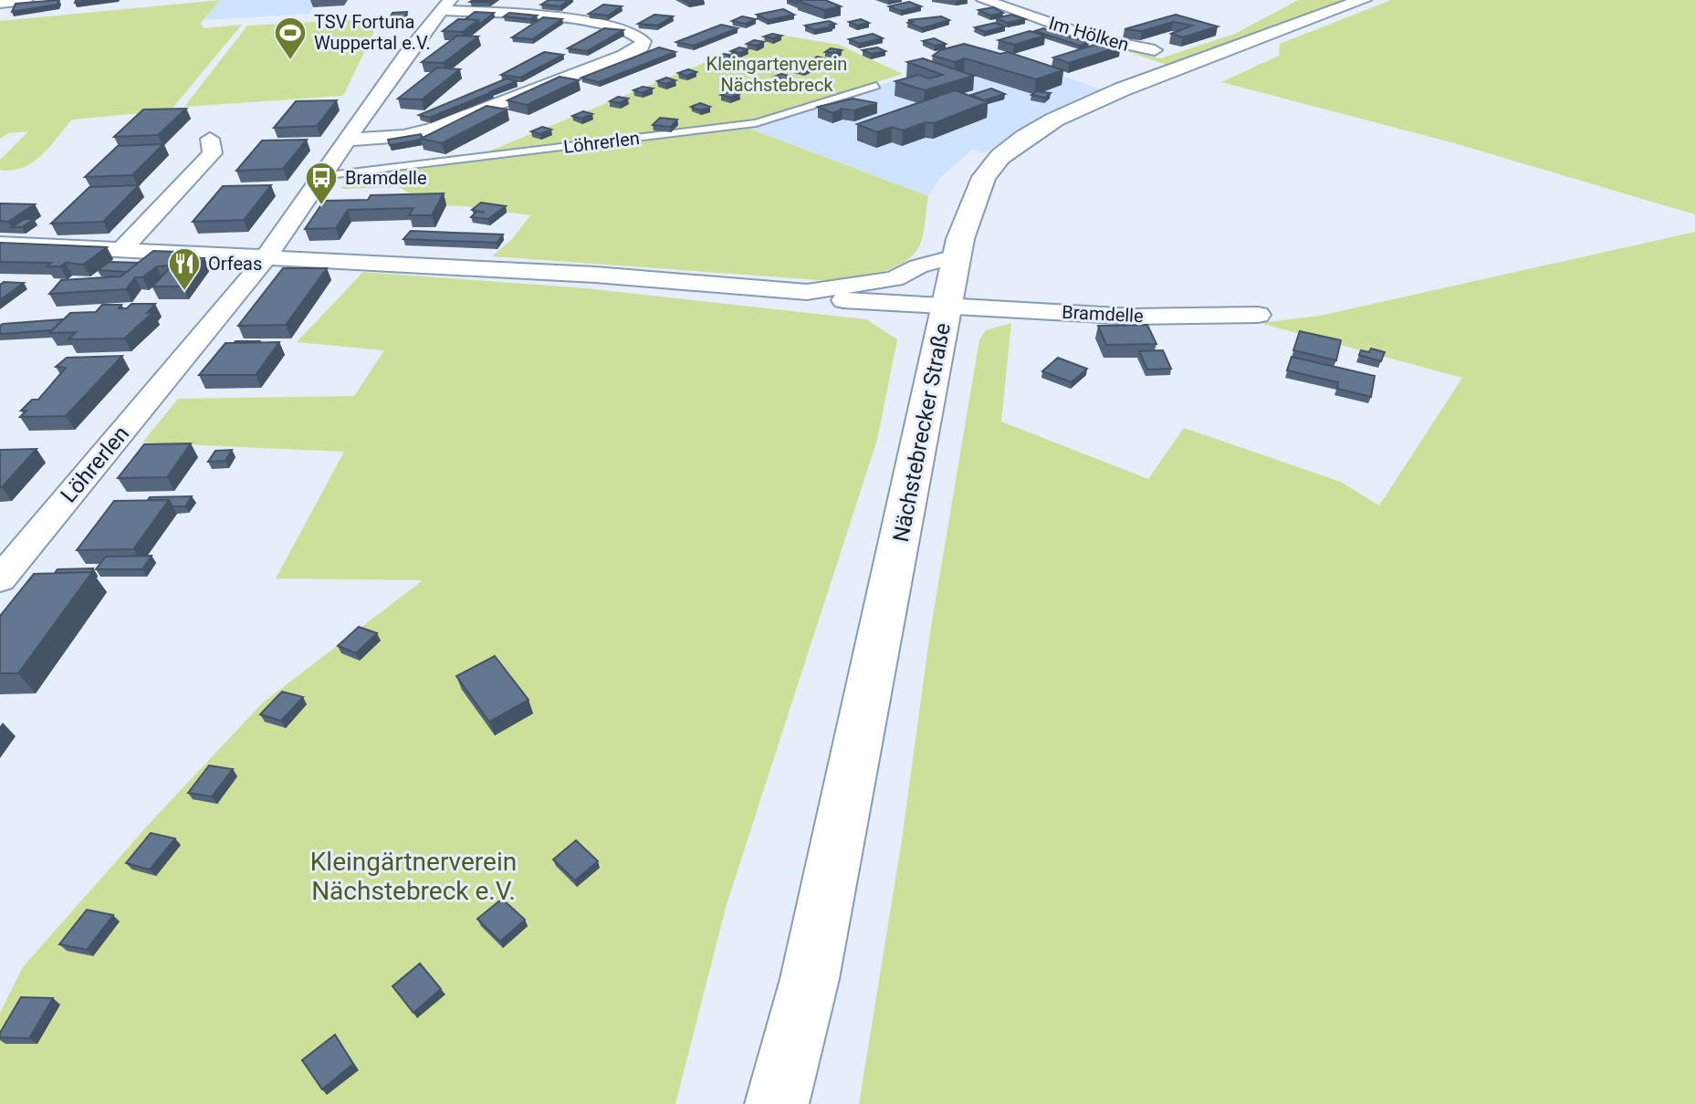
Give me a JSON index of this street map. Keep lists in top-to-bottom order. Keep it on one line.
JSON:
{"streets":{"main road":["Nächstebrecker Straße"],"street":["Im Hölken","Löhrerlen","Bramdelle"]},"crossings":[["Löhrerlen","Bramdelle"],["Bramdelle","Nächstebrecker Straße"]],"parks":["Kleingartenverein Nächstebreck","Kleingärtnerverein Nächstebreck e.V."],"places":{"sports":["TSV Fortuna Wuppertal e.V."],"bus stop":["Bramdelle"],"restaurant":["Orfeas"]}}
